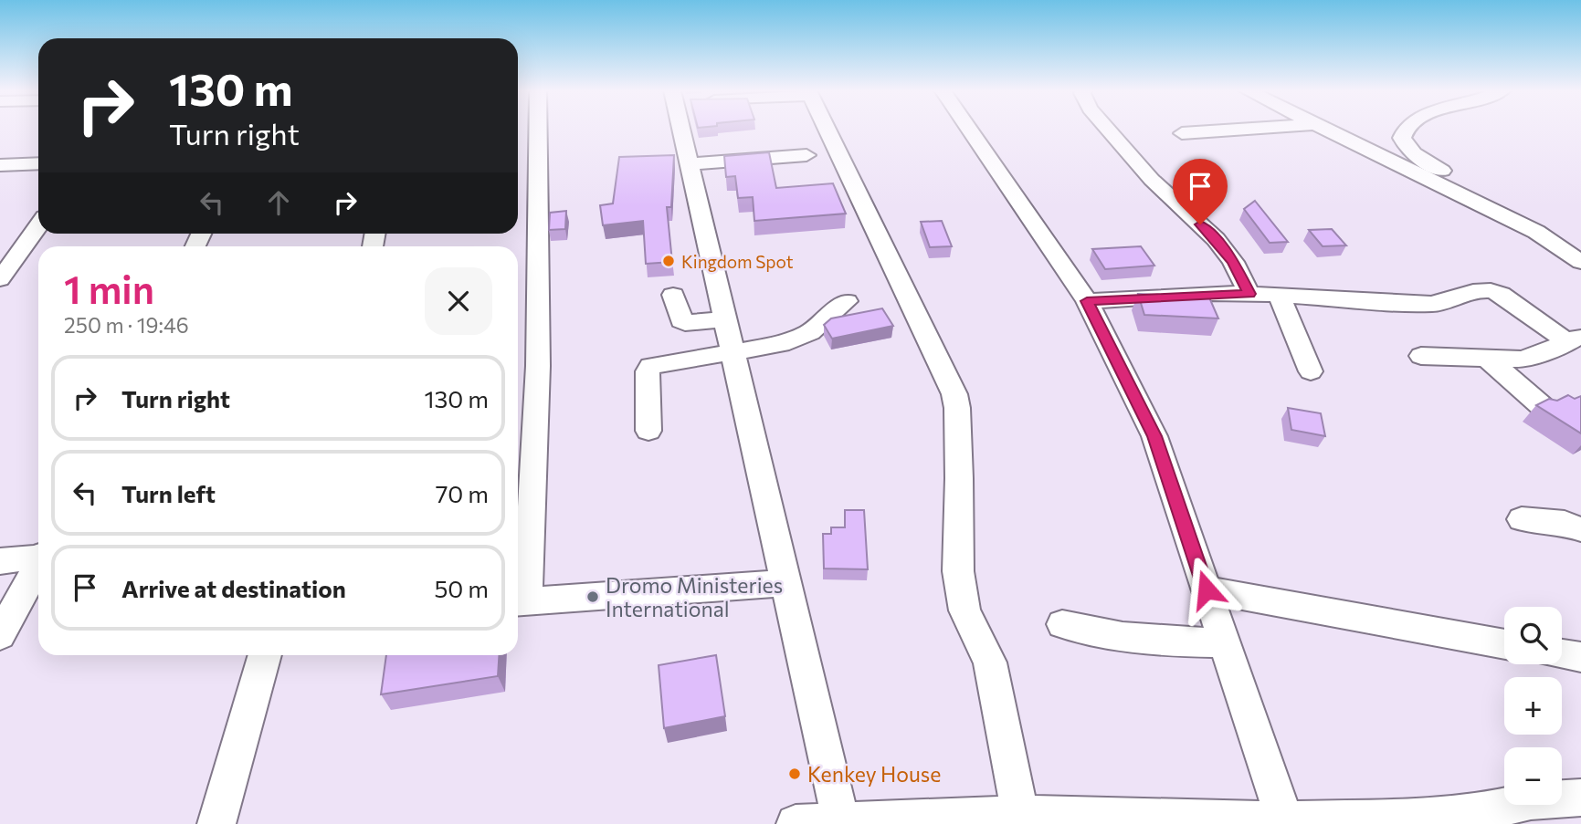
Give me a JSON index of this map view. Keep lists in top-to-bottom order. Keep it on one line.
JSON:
{"places":["Kingdom Spot","Dromo Ministeries International","Kenkey House"],"page":{"turn":["130 m","Turn right"],"heading":["1 min","250 m · 19:46"],"list":[{"name":"Turn right","value":"130 m"},{"name":"Turn left","value":"70 m"},{"name":"Arrive at destination","value":"50 m"}],"map_buttons":["+","−"]}}
